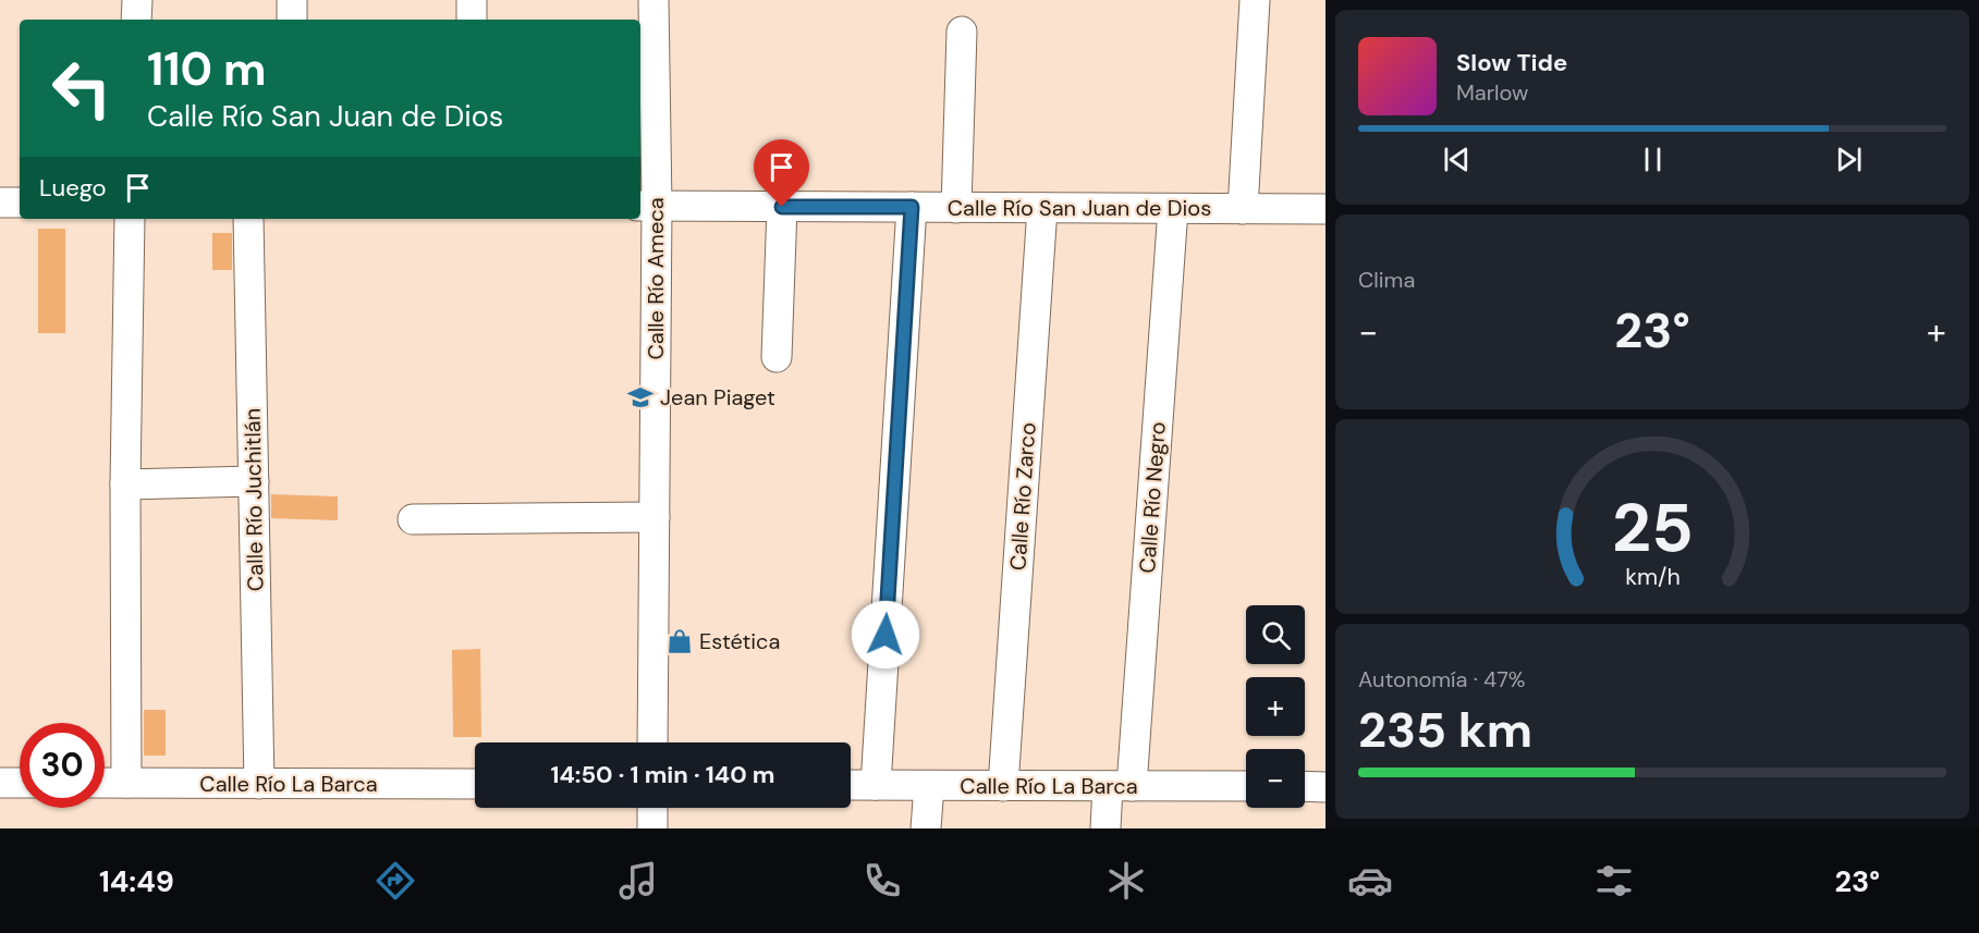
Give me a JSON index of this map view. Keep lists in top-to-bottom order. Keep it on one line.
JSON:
{"streets":{"street":["Calle Río San Juan de Dios","Calle Río Ameca","Calle Río Zarco","Calle Río Negro","Calle Río Juchitlán","Calle Río La Barca"]},"crossings":[["Calle Río San Juan de Dios","Calle Río Ameca"],["Calle Río San Juan de Dios","Calle Río Zarco"],["Calle Río San Juan de Dios","Calle Río Negro"],["Calle Río Zarco","Calle Río La Barca"],["Calle Río Negro","Calle Río La Barca"],["Calle Río Juchitlán","Calle Río La Barca"]],"places":{"school or university":["Jean Piaget"],"shop":["Estética"]},"page":{"turn":["110 m","Calle Río San Juan de Dios"],"song":["Slow Tide","Marlow"],"then":"Luego","tile":["Clima",["Autonomía · 47%","235 km"]],"heat":["−","23°","+"],"map_buttons":["+","−"],"limit":"30","trip":"14:50 · 1 min · 140 m","tabs":["14:49","23°"],"gauge":["25","km/h"]}}
